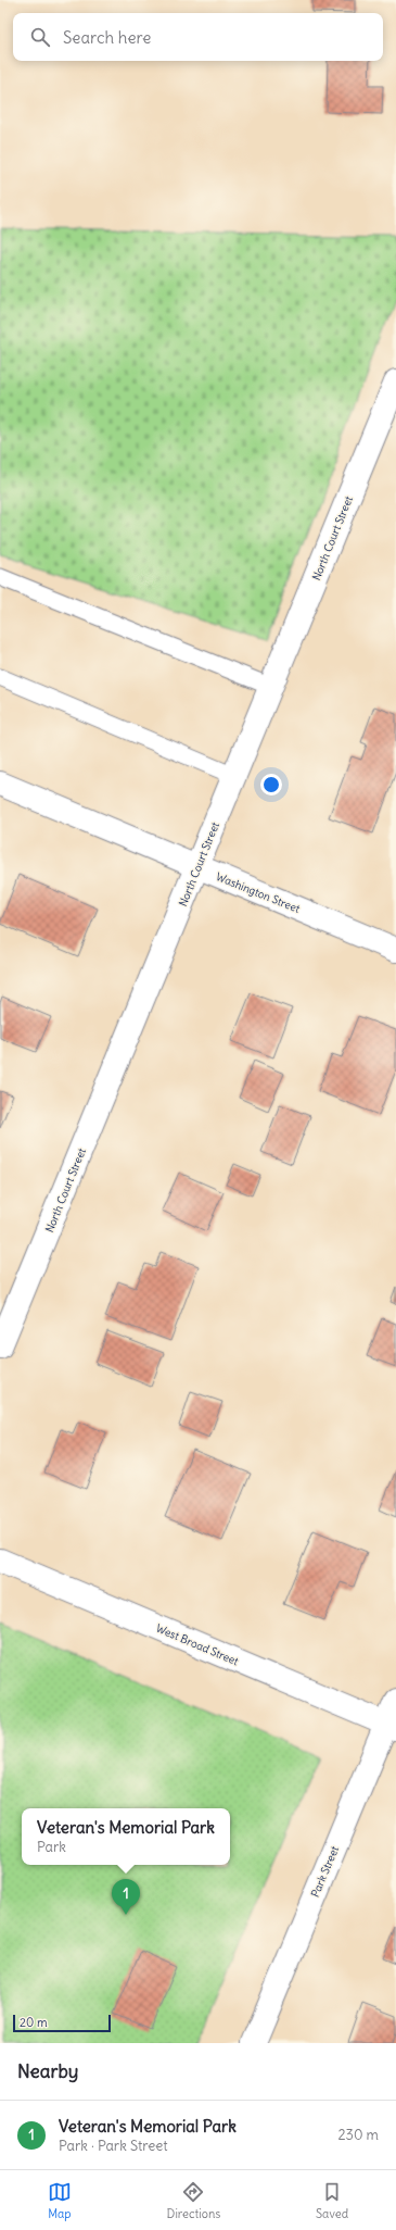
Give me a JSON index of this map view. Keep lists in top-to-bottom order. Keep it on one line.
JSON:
{"streets":{"street":["North Court Street","Washington Street","West Broad Street","Park Street"]},"crossings":[["North Court Street","Washington Street"],["West Broad Street","Park Street"]],"scale_bar":"20 m","page":{"search":"Search here","popup":["Veteran's Memorial Park","Park"],"pins":"1","scale":"20 m","heading":"Nearby","list":[{"mark":"1","name":"Veteran's Memorial Park","note":"Park · Park Street","value":"230 m"}],"nav":["Map","Directions","Saved"]}}
